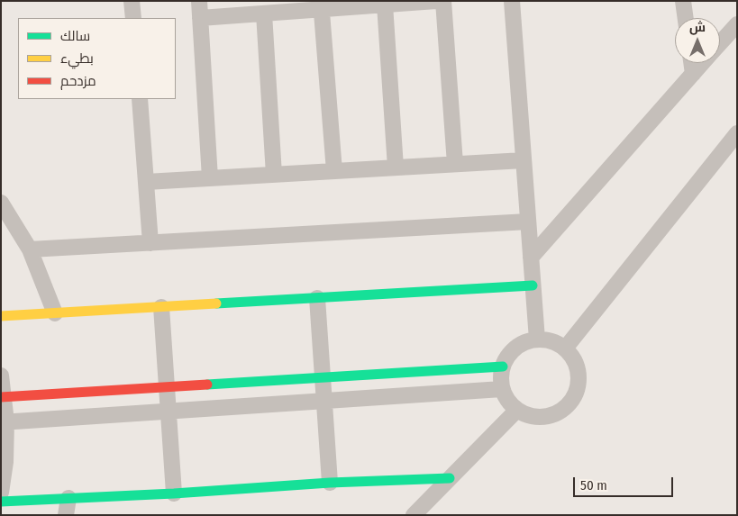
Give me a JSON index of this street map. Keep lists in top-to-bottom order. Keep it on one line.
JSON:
{"legend":["سالك","بطيء","مزدحم"],"scale_bar":"50 m","north":"top"}
